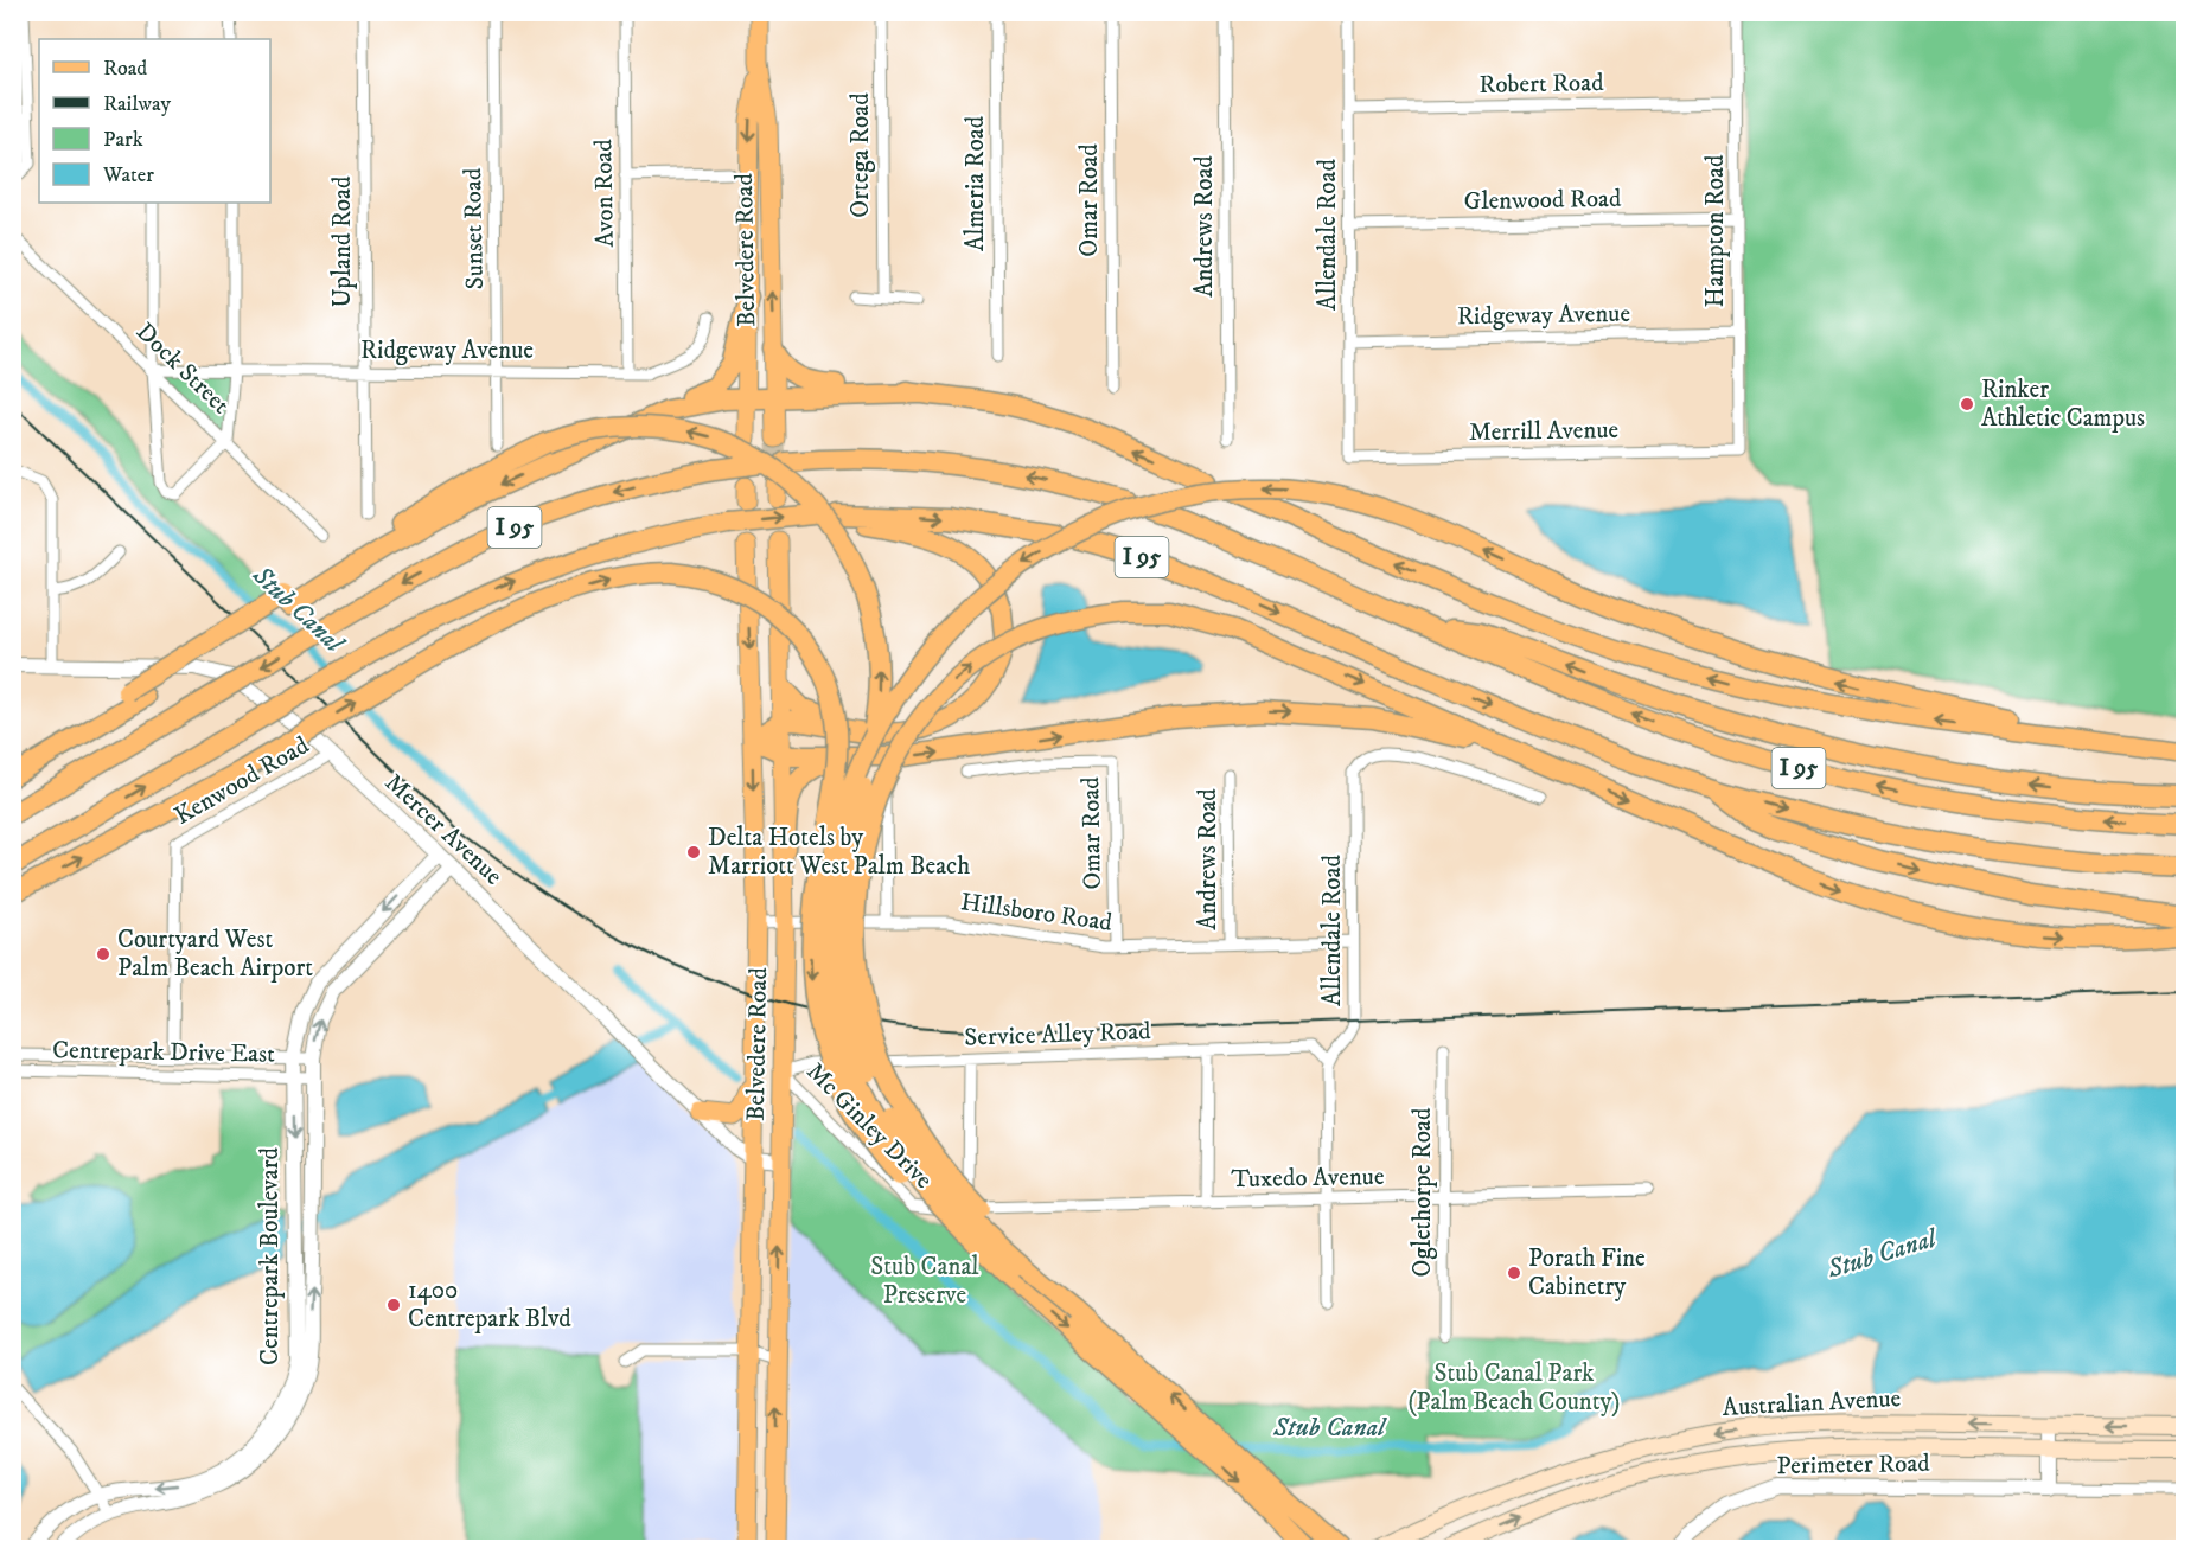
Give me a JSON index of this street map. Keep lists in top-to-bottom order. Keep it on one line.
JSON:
{"streets":{"highway":["I 95"],"main road":["Belvedere Road","Australian Avenue"],"street":["Robert Road","Ortega Road","Almeria Road","Avon Road","Omar Road","Glenwood Road","Andrews Road","Sunset Road","Hampton Road","Allendale Road","Upland Road","Ridgeway Avenue","Dock Street","Merrill Avenue","Kenwood Road","Mercer Avenue","Hillsboro Road","Service Alley Road","Centrepark Drive East","Mc Ginley Drive","Tuxedo Avenue","Oglethorpe Road","Centrepark Boulevard","Perimeter Road"]},"crossings":[["Robert Road","Hampton Road"],["Robert Road","Allendale Road"],["Avon Road","Ridgeway Avenue"],["Omar Road","Hillsboro Road"],["Glenwood Road","Hampton Road"],["Glenwood Road","Allendale Road"],["Andrews Road","Hillsboro Road"],["Sunset Road","Ridgeway Avenue"],["Hampton Road","Ridgeway Avenue"],["Hampton Road","Merrill Avenue"],["Allendale Road","Ridgeway Avenue"],["Allendale Road","Merrill Avenue"],["Allendale Road","Hillsboro Road"],["Allendale Road","Service Alley Road"],["Upland Road","Ridgeway Avenue"],["Belvedere Road","Mercer Avenue"],["Belvedere Road","Hillsboro Road"],["Belvedere Road","Service Alley Road"],["Belvedere Road","Mc Ginley Drive"],["Ridgeway Avenue","Dock Street"],["Kenwood Road","Mercer Avenue"],["Kenwood Road","Centrepark Drive East"],["Mercer Avenue","Centrepark Boulevard"],["Service Alley Road","Mc Ginley Drive"],["Centrepark Drive East","Centrepark Boulevard"],["Mc Ginley Drive","Tuxedo Avenue"],["Tuxedo Avenue","Oglethorpe Road"]],"water":["Stub Canal"],"parks":["Stub Canal Preserve","Stub Canal Park (Palm Beach County)"],"places":["Rinker Athletic Campus","Delta Hotels by Marriott West Palm Beach","Courtyard West Palm Beach Airport","Porath Fine Cabinetry","1400 Centrepark Blvd"],"legend":["Road","Railway","Park","Water"]}
